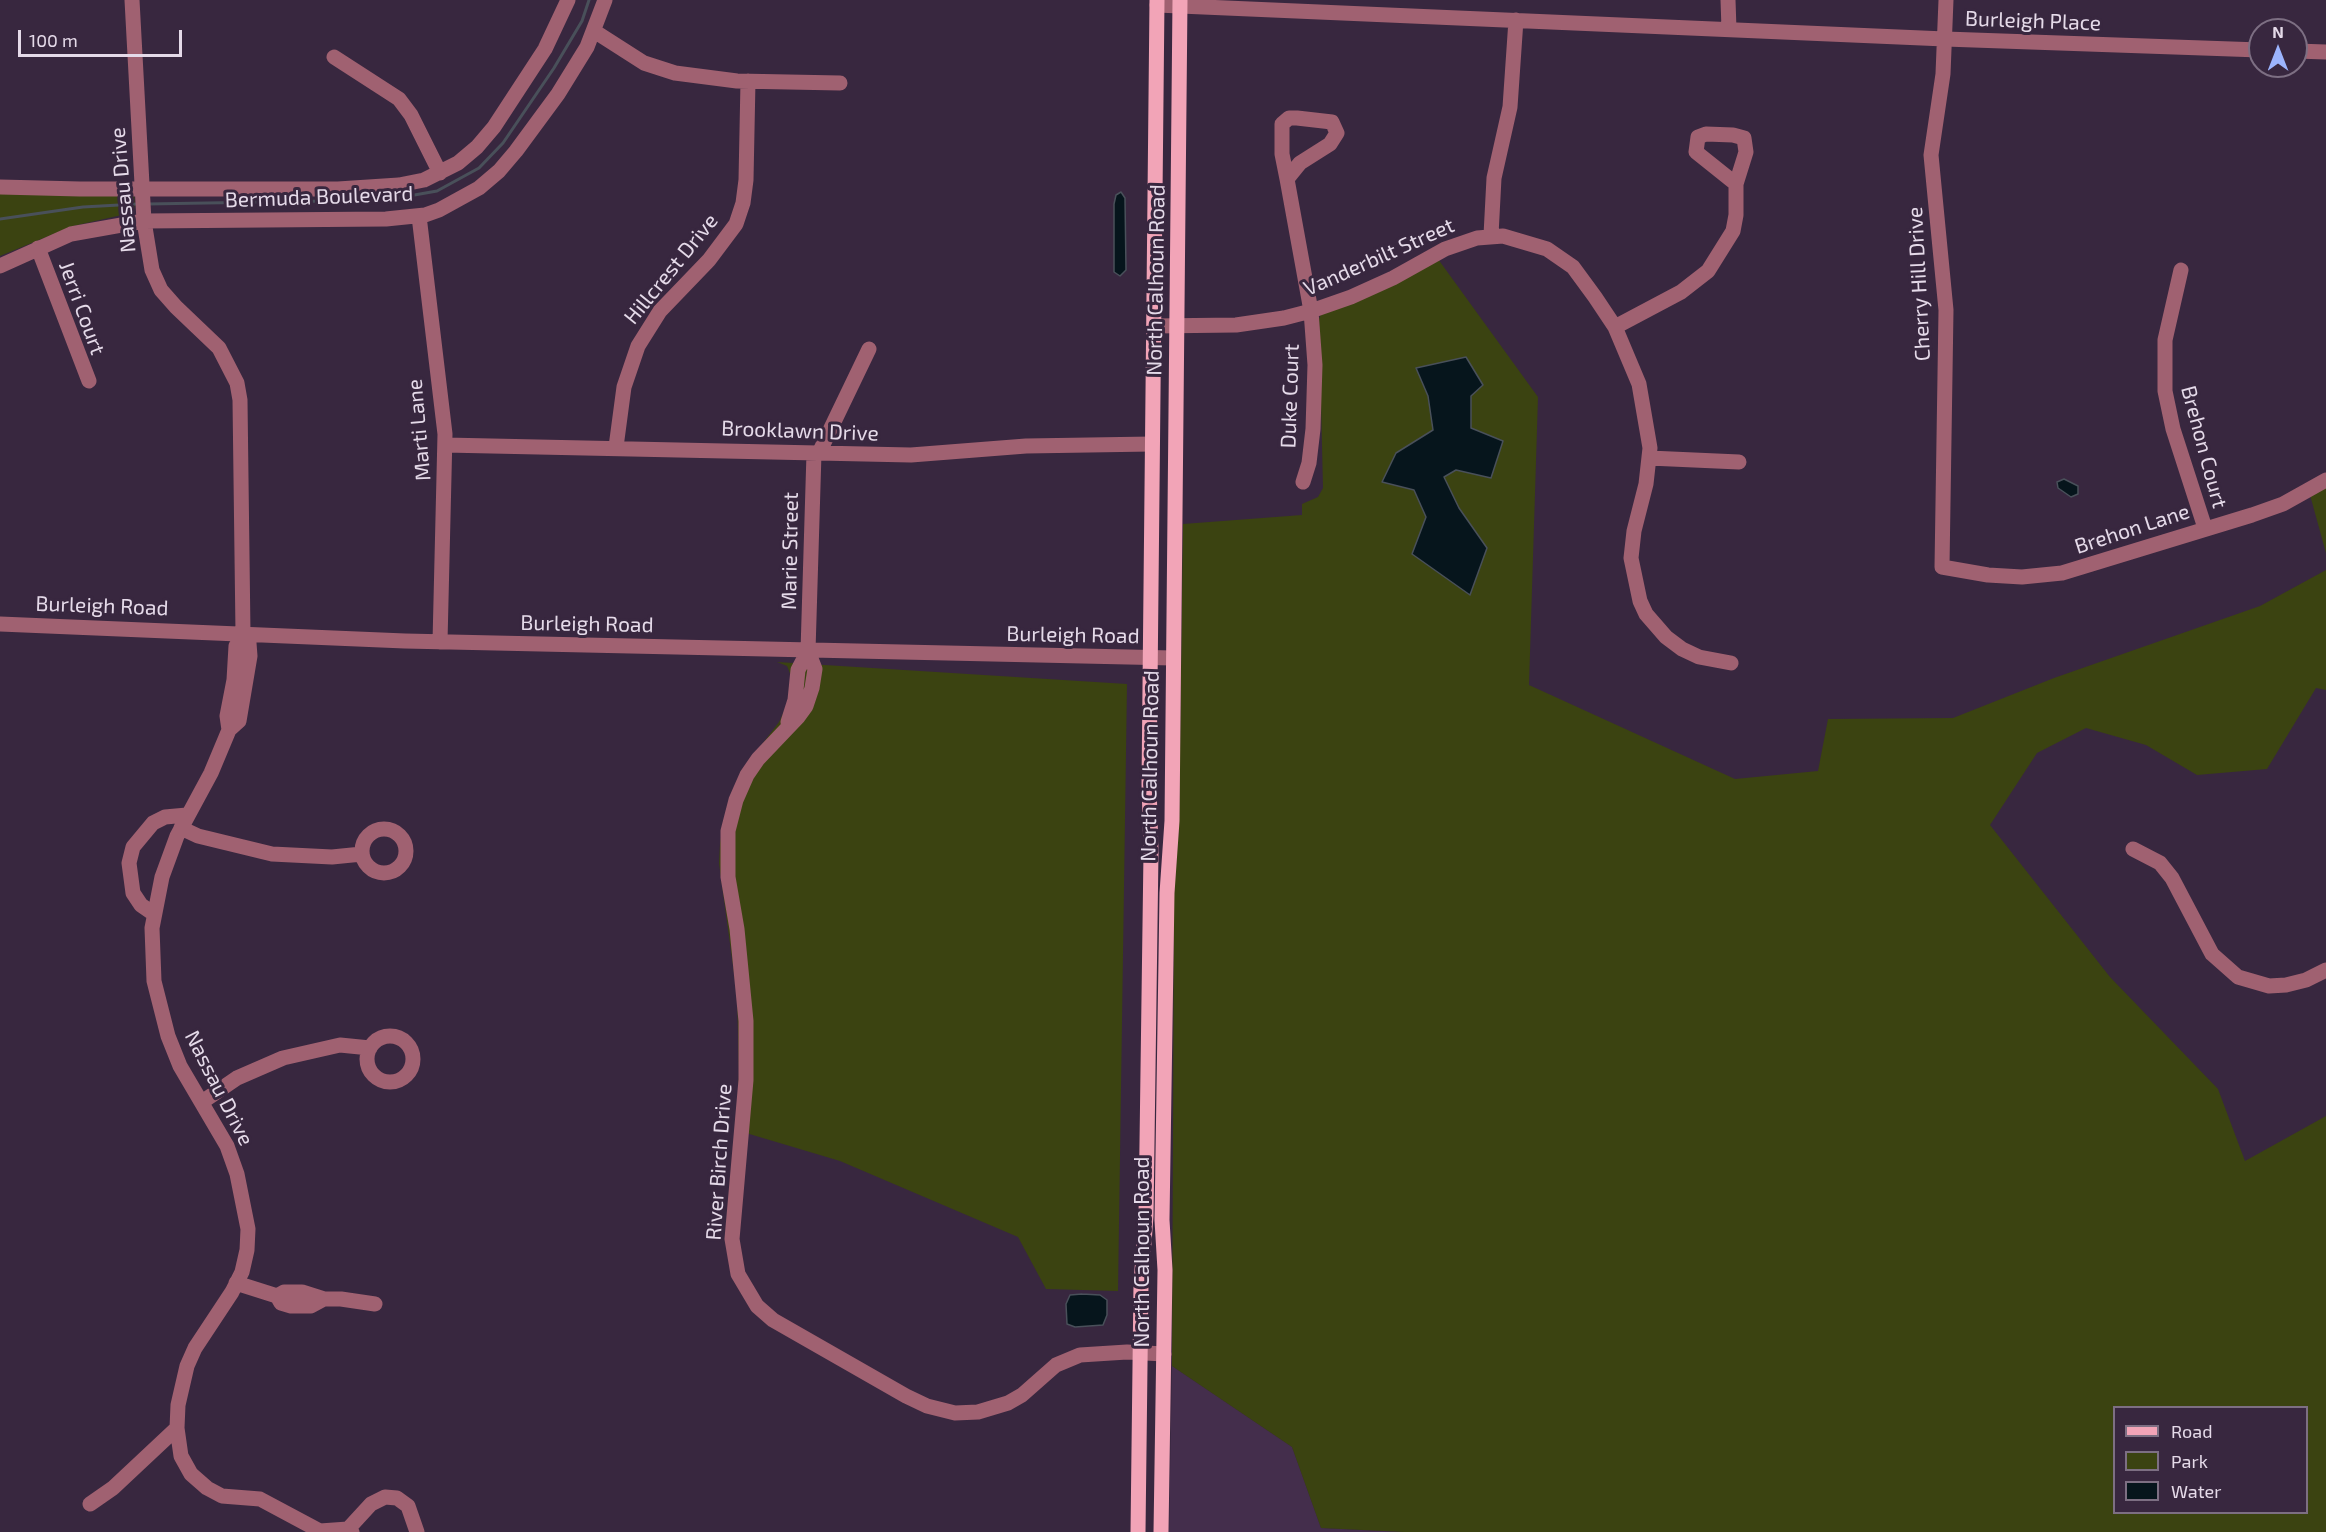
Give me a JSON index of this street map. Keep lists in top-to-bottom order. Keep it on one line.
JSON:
{"streets":{"main road":["North Calhoun Road"],"street":["Burleigh Place","Nassau Drive","Bermuda Boulevard","Vanderbilt Street","Hillcrest Drive","Cherry Hill Drive","Jerri Court","Duke Court","Marti Lane","Brooklawn Drive","Brehon Court","Brehon Lane","Marie Street","Burleigh Road","River Birch Drive"]},"crossings":[["Burleigh Place","North Calhoun Road"],["Burleigh Place","Cherry Hill Drive"],["Nassau Drive","Bermuda Boulevard"],["Nassau Drive","Burleigh Road"],["Bermuda Boulevard","Jerri Court"],["Bermuda Boulevard","Marti Lane"],["Vanderbilt Street","North Calhoun Road"],["Vanderbilt Street","Duke Court"],["Hillcrest Drive","Brooklawn Drive"],["North Calhoun Road","Brooklawn Drive"],["North Calhoun Road","Burleigh Road"],["North Calhoun Road","River Birch Drive"],["Cherry Hill Drive","Brehon Lane"],["Marti Lane","Brooklawn Drive"],["Marti Lane","Burleigh Road"],["Brooklawn Drive","Marie Street"],["Brehon Court","Brehon Lane"],["Marie Street","Burleigh Road"],["Marie Street","River Birch Drive"],["Burleigh Road","River Birch Drive"]],"legend":["Road","Park","Water"],"scale_bar":"100 m","north":"top"}
